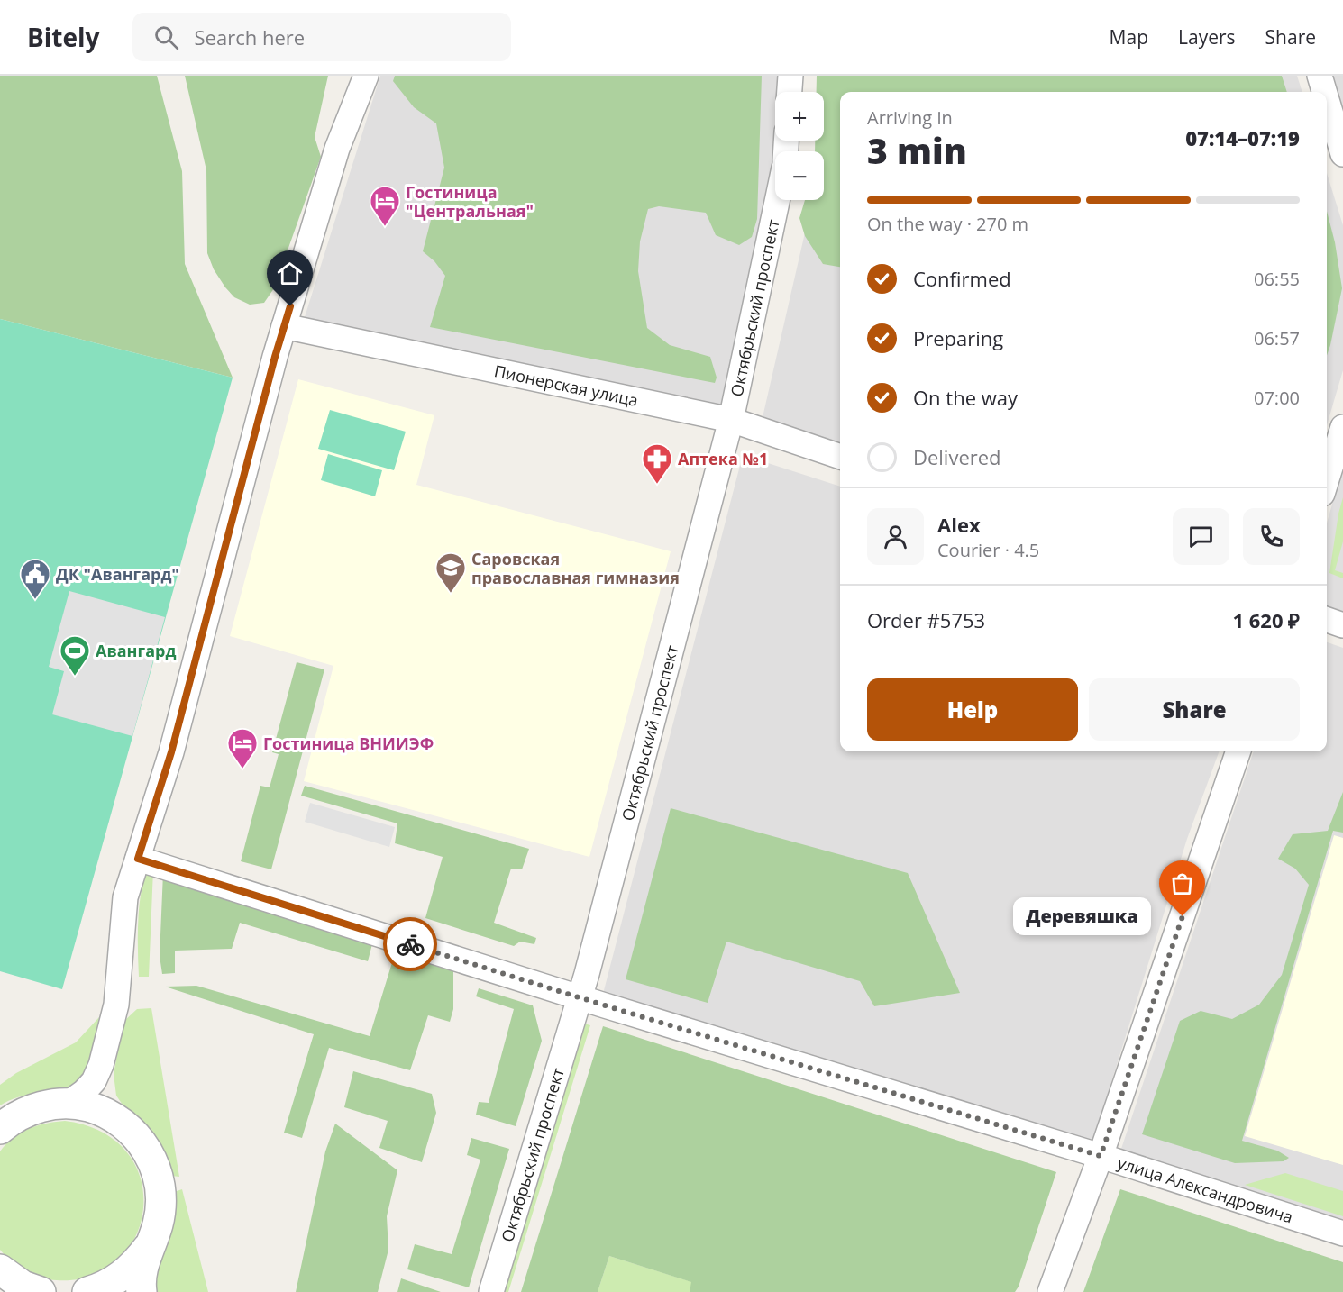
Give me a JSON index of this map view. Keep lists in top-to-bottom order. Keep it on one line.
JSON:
{"streets":{"street":["Октябрьский проспект","Пионерская улица","улица Александровича"]},"crossings":[["Октябрьский проспект","Пионерская улица"],["Октябрьский проспект","улица Александровича"]],"places":{"hotel":["Гостиница \"Центральная\"","Гостиница ВНИИЭФ"],"pharmacy":["Аптека №1"],"school or university":["Саровская православная гимназия"],"public building":["ДК \"Авангард\""],"sports":["Авангард"],"other":["Деревяшка"]},"page":{"header":"Bitely","search":"Search here","nav":["Map","Layers","Share"],"map_buttons":["+","−"],"heading":["3 min","Arriving in","07:14–07:19"],"panel":["Alex","Courier · 4.5","Order #5753","1 620 ₽"],"bar":"On the way · 270 m","list":[["Confirmed","06:55"],["Preparing","06:57"],["On the way","07:00"],"Delivered"],"buttons":["Help","Share"],"bubble":"Деревяшка"}}
